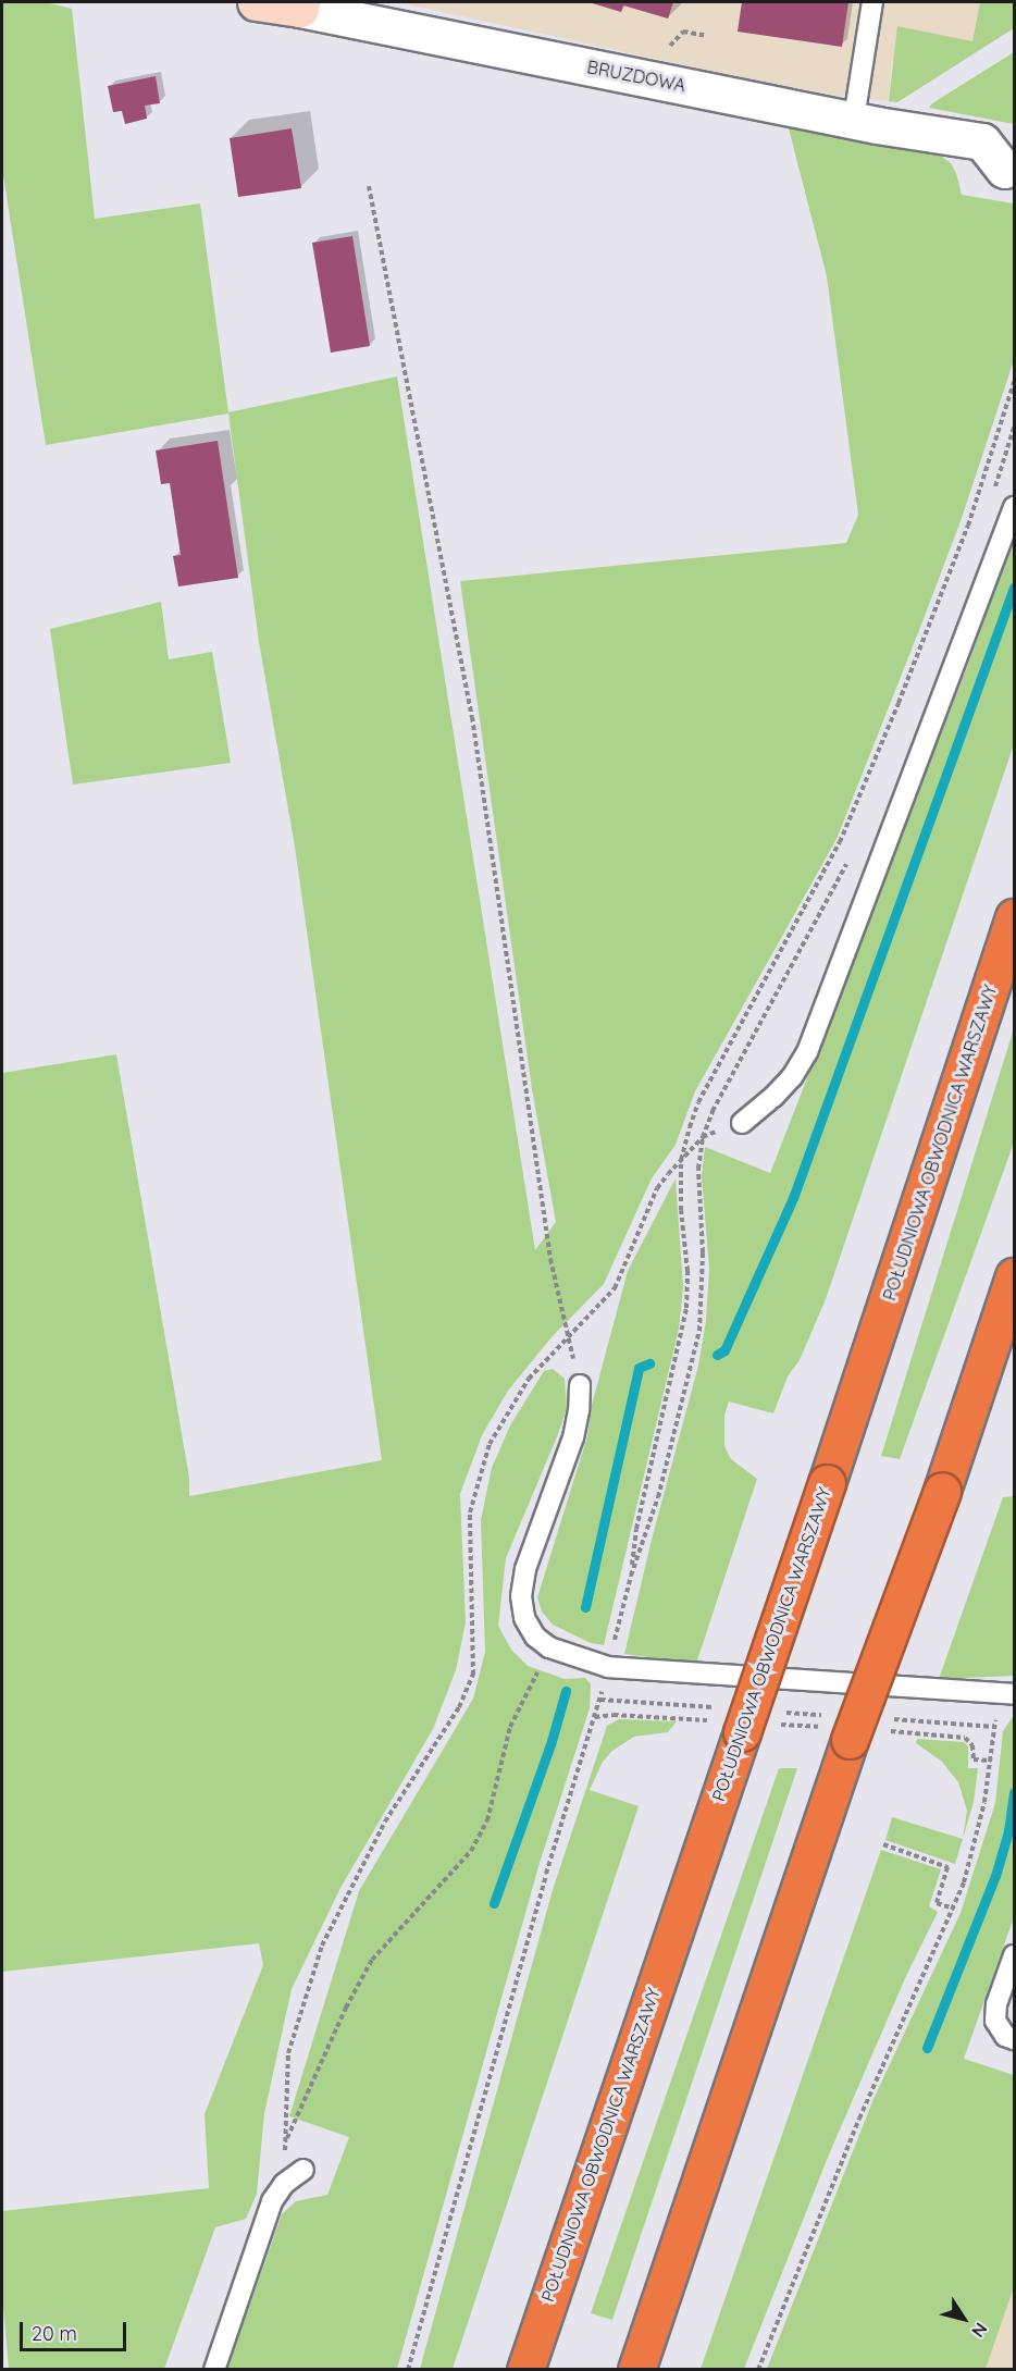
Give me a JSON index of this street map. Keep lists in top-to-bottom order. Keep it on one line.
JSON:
{"streets":{"highway":["POŁUDNIOWA OBWODNICA WARSZAWY"],"street":["BRUZDOWA"]},"scale_bar":"20 m","north":"bottom right"}
